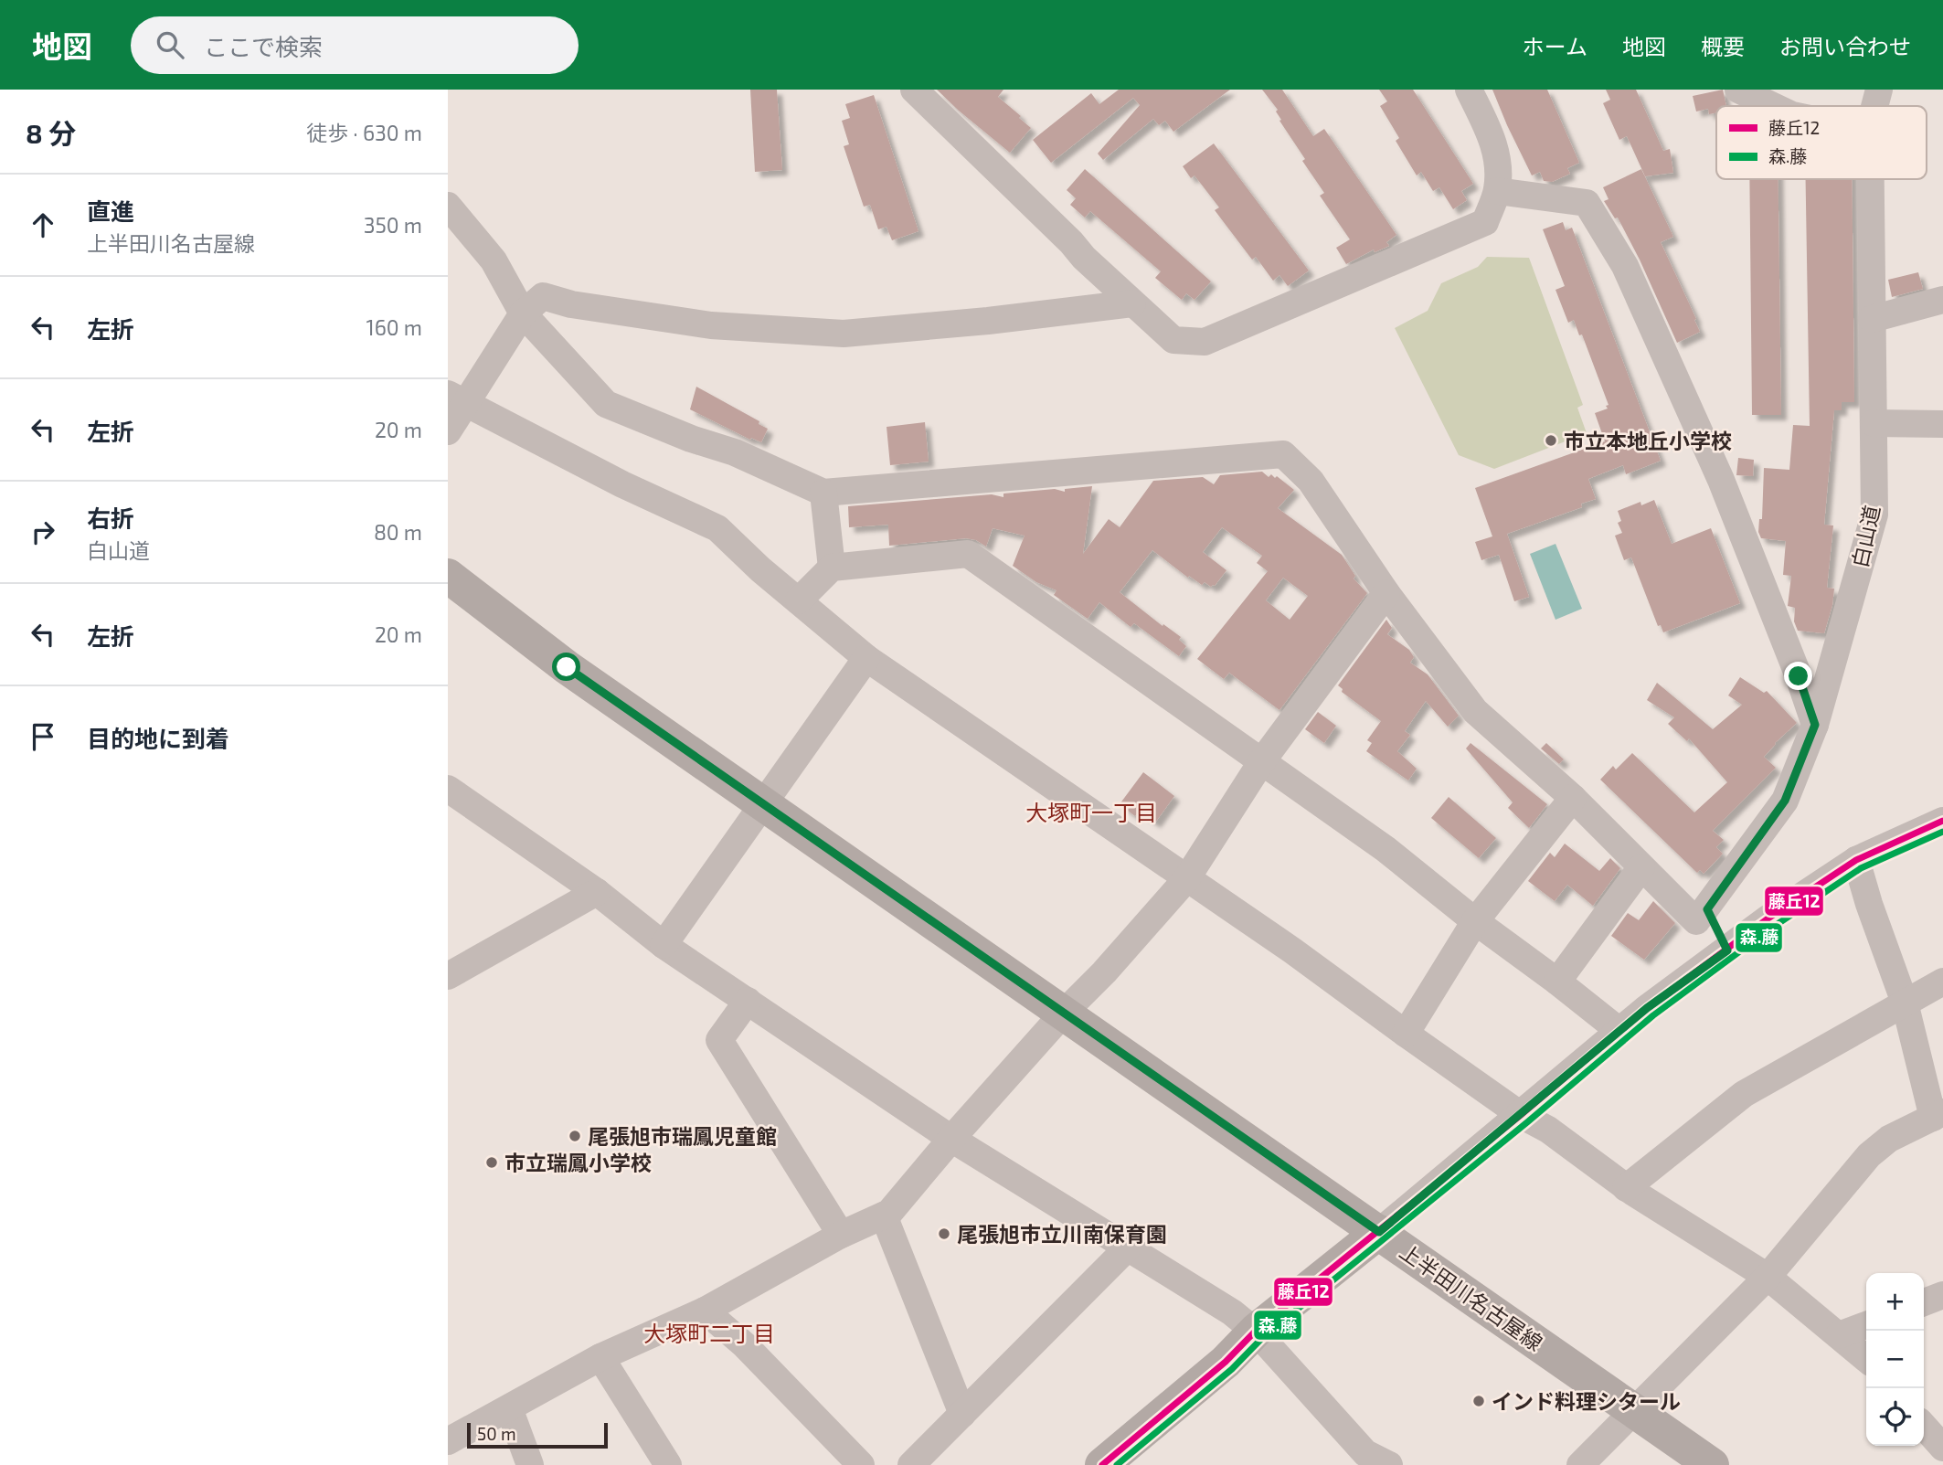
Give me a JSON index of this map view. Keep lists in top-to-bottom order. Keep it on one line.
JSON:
{"streets":{"main road":["上半田川名古屋線"],"street":["白山道"]},"districts":["大塚町一丁目","大塚町二丁目"],"places":["市立本地丘小学校","尾張旭市瑞鳳児童館","市立瑞鳳小学校","尾張旭市立川南保育園","インド料理シタール"],"lines":["transit line 藤丘12","transit line 森.藤"],"legend":["藤丘12","森.藤"],"scale_bar":"50 m","page":{"header":"地図","search":"ここで検索","nav":["ホーム","地図","概要","お問い合わせ"],"heading":["8 分","徒歩 · 630 m"],"list":[["直進","上半田川名古屋線","350 m"],["左折","160 m"],["左折","20 m"],["右折","白山道","80 m"],["左折","20 m"],"目的地に到着"],"map_buttons":["+","−"],"scale":"50 m"}}
